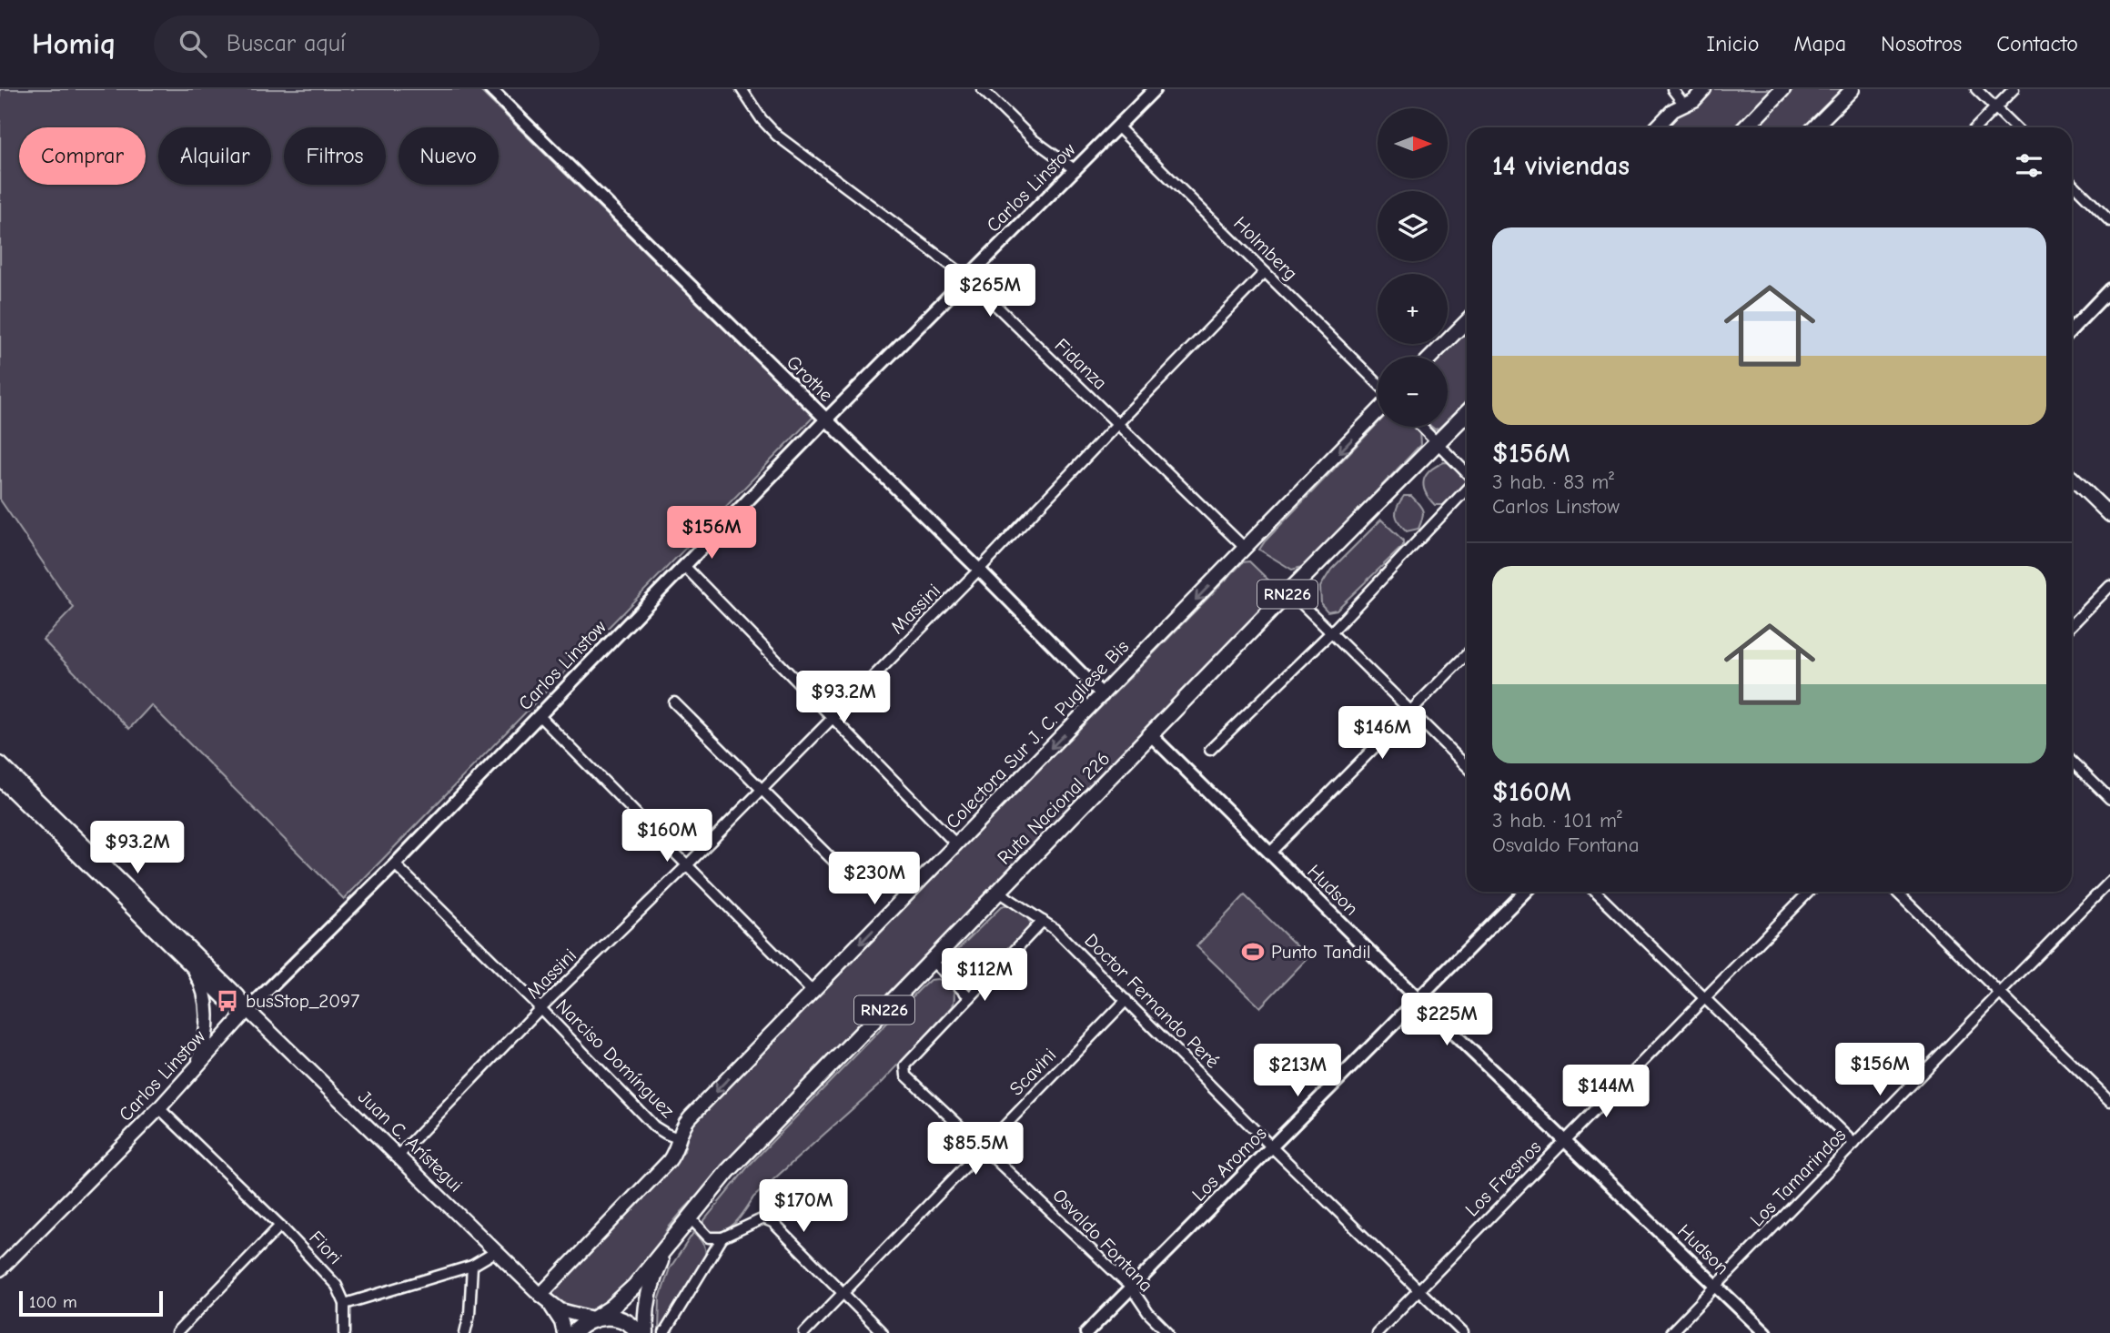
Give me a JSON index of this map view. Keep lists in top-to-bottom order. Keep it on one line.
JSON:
{"streets":{"highway":["RN226","Ruta Nacional 226"],"main road":["Carlos Linstow","Colectora Sur J. C. Pugliese Bis","Juan C. Arístegui"],"street":["Holmberg","Fidanza","Grothe","Massini","Hudson","Doctor Fernando Peré","Narciso Domínguez","Scavini","Los Aromos","Los Tamarindos","Los Fresnos","Osvaldo Fontana","Fiori"]},"crossings":[["Carlos Linstow","Holmberg"],["Carlos Linstow","Fidanza"],["Carlos Linstow","Grothe"],["Carlos Linstow","Narciso Domínguez"],["Carlos Linstow","Juan C. Arístegui"],["Carlos Linstow","Fiori"],["Holmberg","Massini"],["Fidanza","Massini"],["Fidanza","Colectora Sur J. C. Pugliese Bis"],["Grothe","Massini"],["Grothe","Colectora Sur J. C. Pugliese Bis"],["Massini","Narciso Domínguez"],["Massini","Juan C. Arístegui"],["Colectora Sur J. C. Pugliese Bis","Narciso Domínguez"],["Colectora Sur J. C. Pugliese Bis","Juan C. Arístegui"],["Ruta Nacional 226","Hudson"],["Ruta Nacional 226","Doctor Fernando Peré"],["Ruta Nacional 226","Juan C. Arístegui"],["Hudson","Los Aromos"],["Hudson","Los Tamarindos"],["Hudson","Los Fresnos"],["Doctor Fernando Peré","Scavini"],["Doctor Fernando Peré","Los Aromos"],["Doctor Fernando Peré","Los Fresnos"],["Scavini","Osvaldo Fontana"],["Los Aromos","Osvaldo Fontana"]],"one_way":["Colectora Sur J. C. Pugliese Bis"],"places":{"sports":["Punto Tandil"],"bus stop":["busStop_2097"]},"scale_bar":"100 m","north":"right","page":{"header":"Homiq","search":"Buscar aquí","nav":["Inicio","Mapa","Nosotros","Contacto"],"map_buttons":["+","−"],"chip":["Comprar","Alquilar","Filtros","Nuevo"],"heading":"14 viviendas","list":[{"name":"$156M","note":"3 hab. · 83 m² · Carlos Linstow"},{"name":"$160M","note":"3 hab. · 101 m² · Osvaldo Fontana"}],"price":["$265M","$156M","$93.2M","$146M","$160M","$93.2M","$230M","$112M","$225M","$156M","$213M","$144M","$85.5M","$170M"],"scale":"100 m"}}
